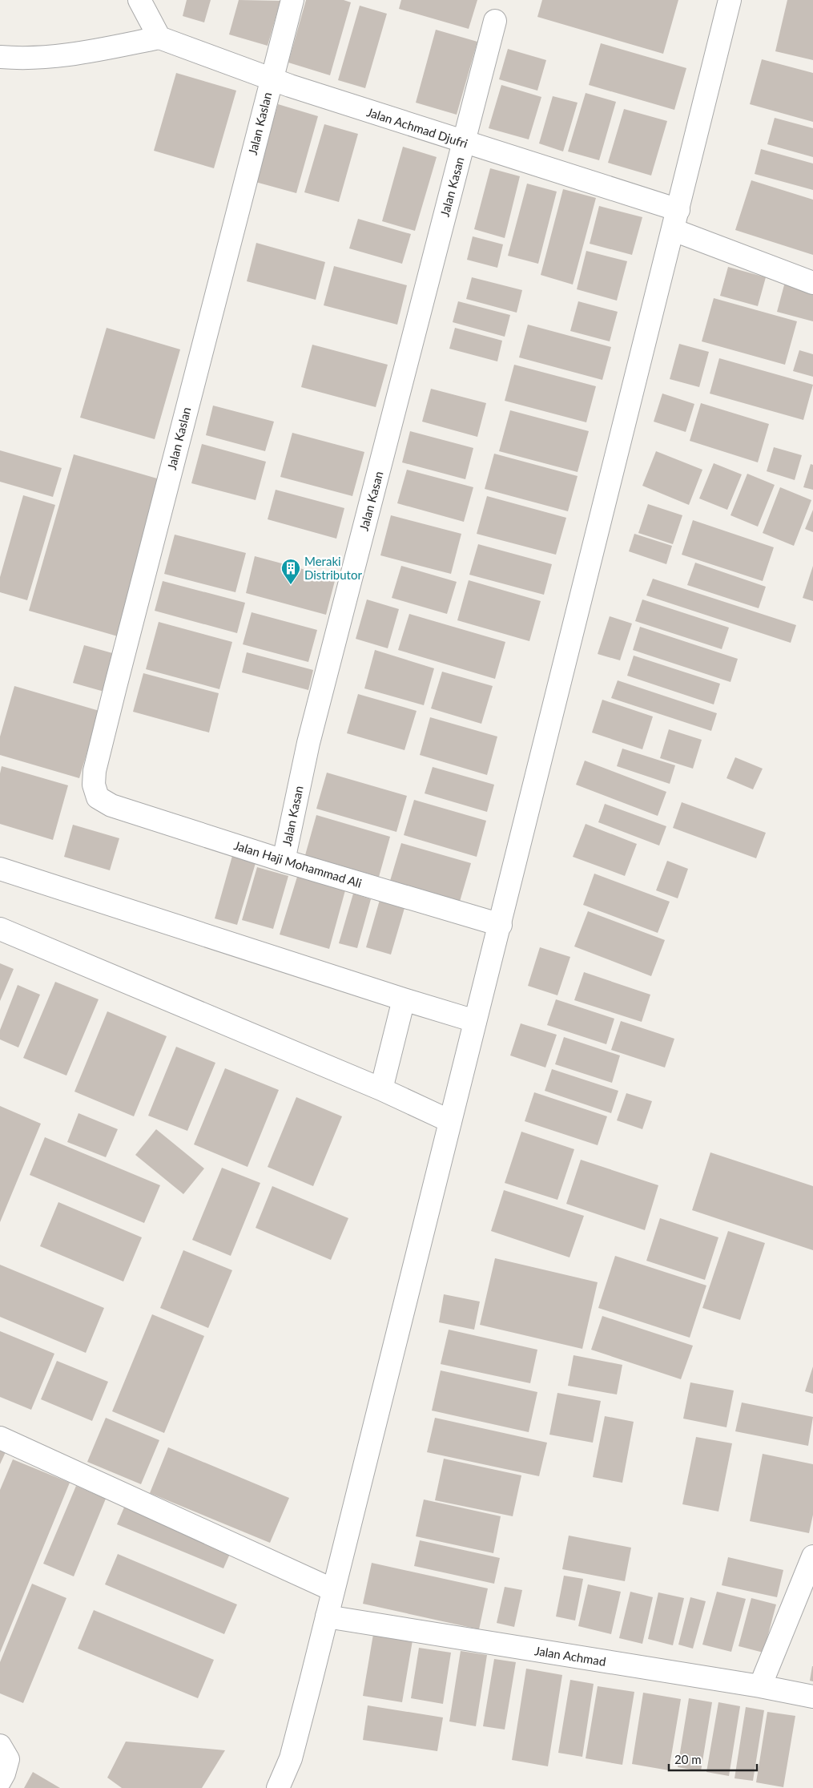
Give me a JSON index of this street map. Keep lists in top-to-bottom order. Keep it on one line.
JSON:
{"streets":{"street":["Jalan Kaslan","Jalan Achmad Djufri","Jalan Kasan","Jalan Haji Mohammad Ali","Jalan Achmad"]},"crossings":[["Jalan Kaslan","Jalan Achmad Djufri"],["Jalan Kaslan","Jalan Haji Mohammad Ali"],["Jalan Achmad Djufri","Jalan Kasan"],["Jalan Kasan","Jalan Haji Mohammad Ali"]],"places":{"building":["Meraki Distributor"]},"scale_bar":"20 m"}
